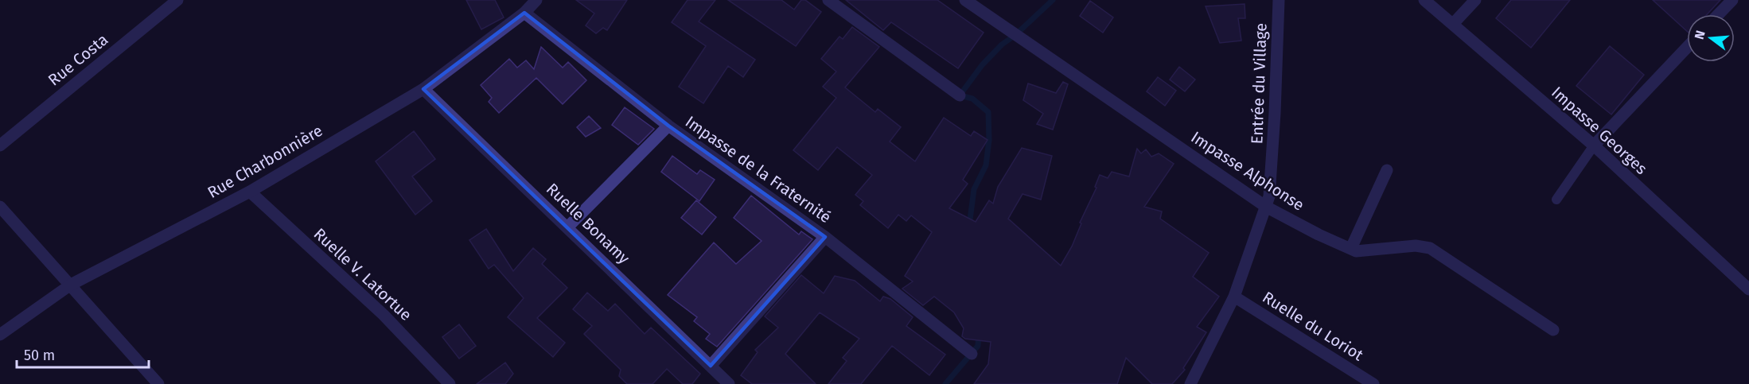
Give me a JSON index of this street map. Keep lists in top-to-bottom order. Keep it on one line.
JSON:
{"streets":{"street":["Rue Costa","Entrée du Village","Impasse Georges","Rue Charbonnière","Impasse de la Fraternité","Impasse Alphonse","Ruelle Bonamy","Ruelle V. Latortue","Ruelle du Loriot"]},"crossings":[["Entrée du Village","Impasse Alphonse"],["Entrée du Village","Ruelle du Loriot"],["Rue Charbonnière","Impasse de la Fraternité"],["Rue Charbonnière","Ruelle Bonamy"],["Rue Charbonnière","Ruelle V. Latortue"]],"scale_bar":"50 m","north":"left"}
